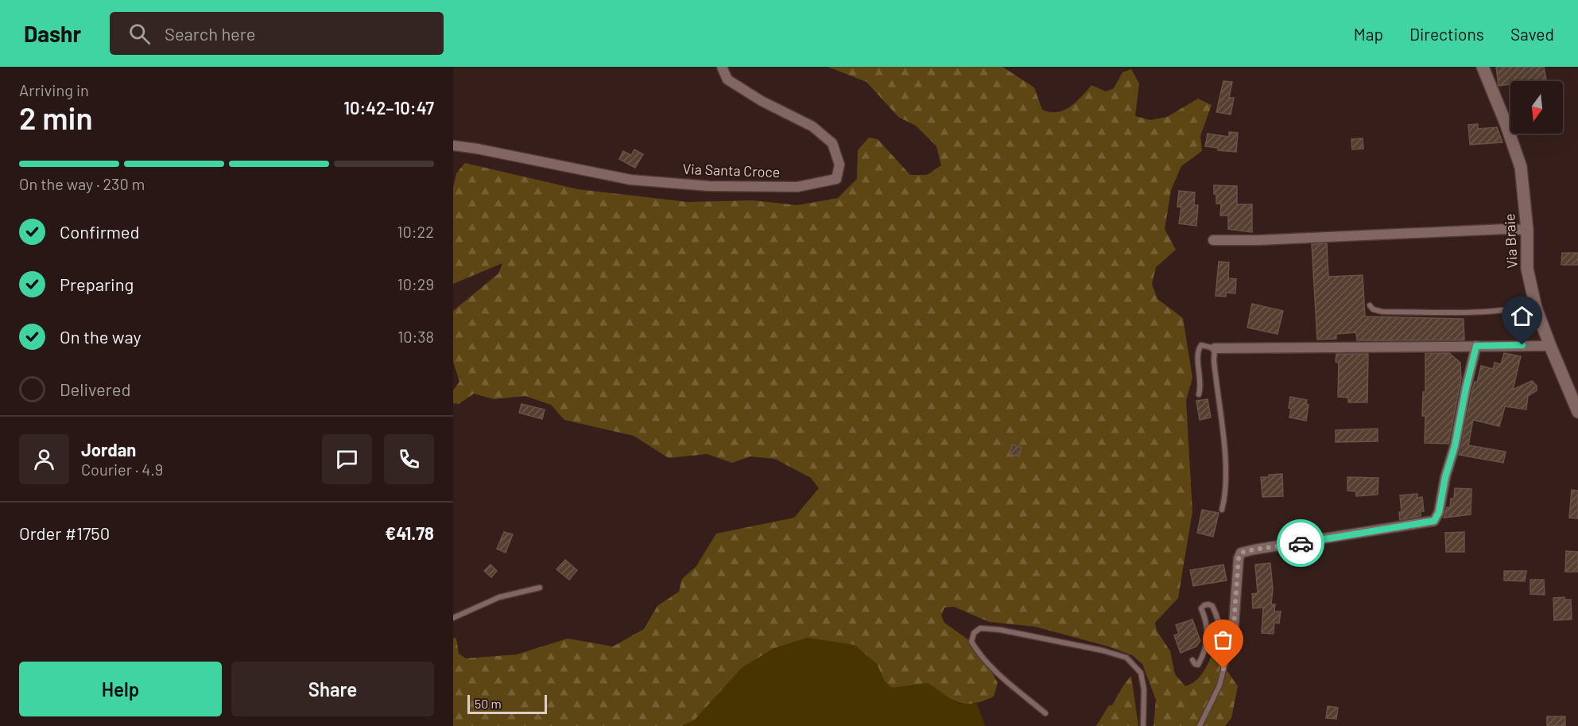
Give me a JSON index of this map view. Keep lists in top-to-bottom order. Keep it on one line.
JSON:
{"streets":{"street":["Via Santa Croce","Via Braie"]},"scale_bar":"50 m","north":"bottom","page":{"header":"Dashr","search":"Search here","nav":["Map","Directions","Saved"],"heading":["2 min","Arriving in","10:42–10:47"],"panel":["Jordan","Courier · 4.9","Order #1750","€41.78"],"bar":"On the way · 230 m","list":[["Confirmed","10:22"],["Preparing","10:29"],["On the way","10:38"],"Delivered"],"buttons":["Help","Share"],"scale":"50 m"}}
